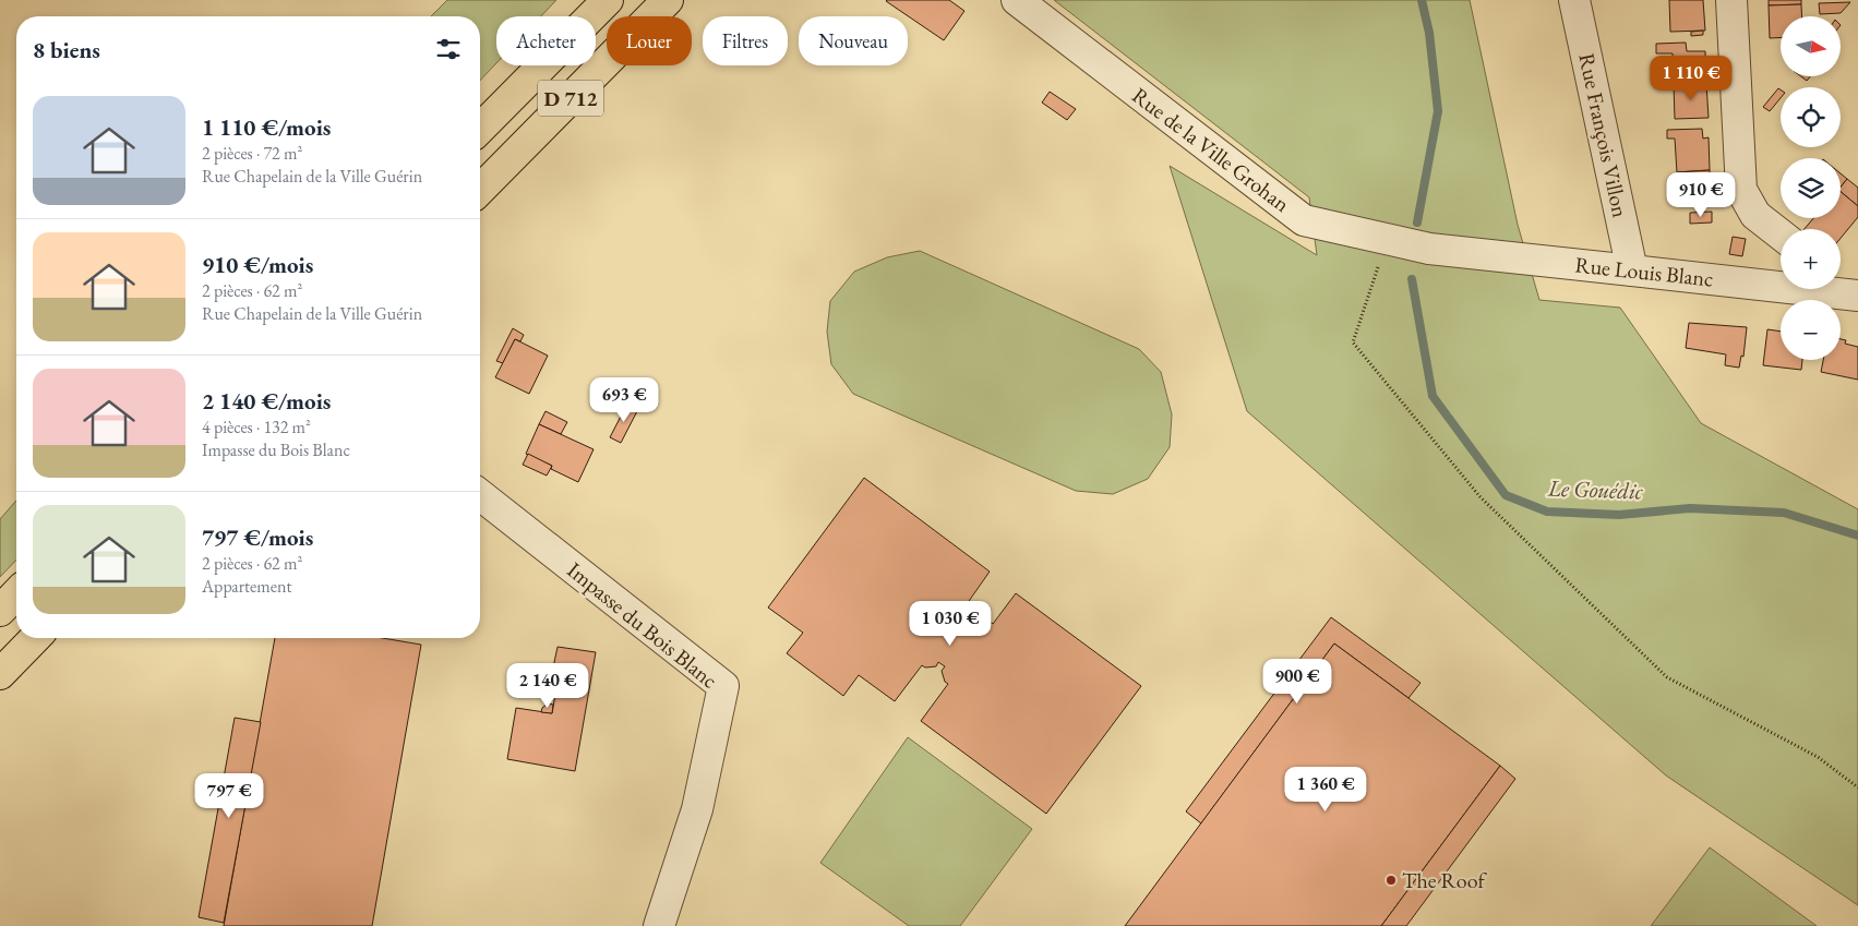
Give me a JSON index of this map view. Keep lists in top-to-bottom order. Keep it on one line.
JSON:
{"streets":{"main road":["D 712"],"street":["Rue François Villon","Rue de la Ville Grohan","Rue Louis Blanc","Impasse du Bois Blanc"]},"crossings":[["Rue François Villon","Rue Louis Blanc"],["Rue de la Ville Grohan","Rue Louis Blanc"]],"water":["Le Gouédic"],"places":["The Roof"],"north":"right","page":{"map_buttons":["+","−"],"chip":["Acheter","Louer","Filtres","Nouveau"],"heading":"8 biens","price":["1 110 €","910 €","693 €","1 030 €","900 €","2 140 €","1 360 €","797 €"],"list":[{"name":"1 110 €/mois","note":"2 pièces · 72 m² · Rue Chapelain de la Ville Guérin"},{"name":"910 €/mois","note":"2 pièces · 62 m² · Rue Chapelain de la Ville Guérin"},{"name":"2 140 €/mois","note":"4 pièces · 132 m² · Impasse du Bois Blanc"},{"name":"797 €/mois","note":"2 pièces · 62 m² · Appartement"}]}}
